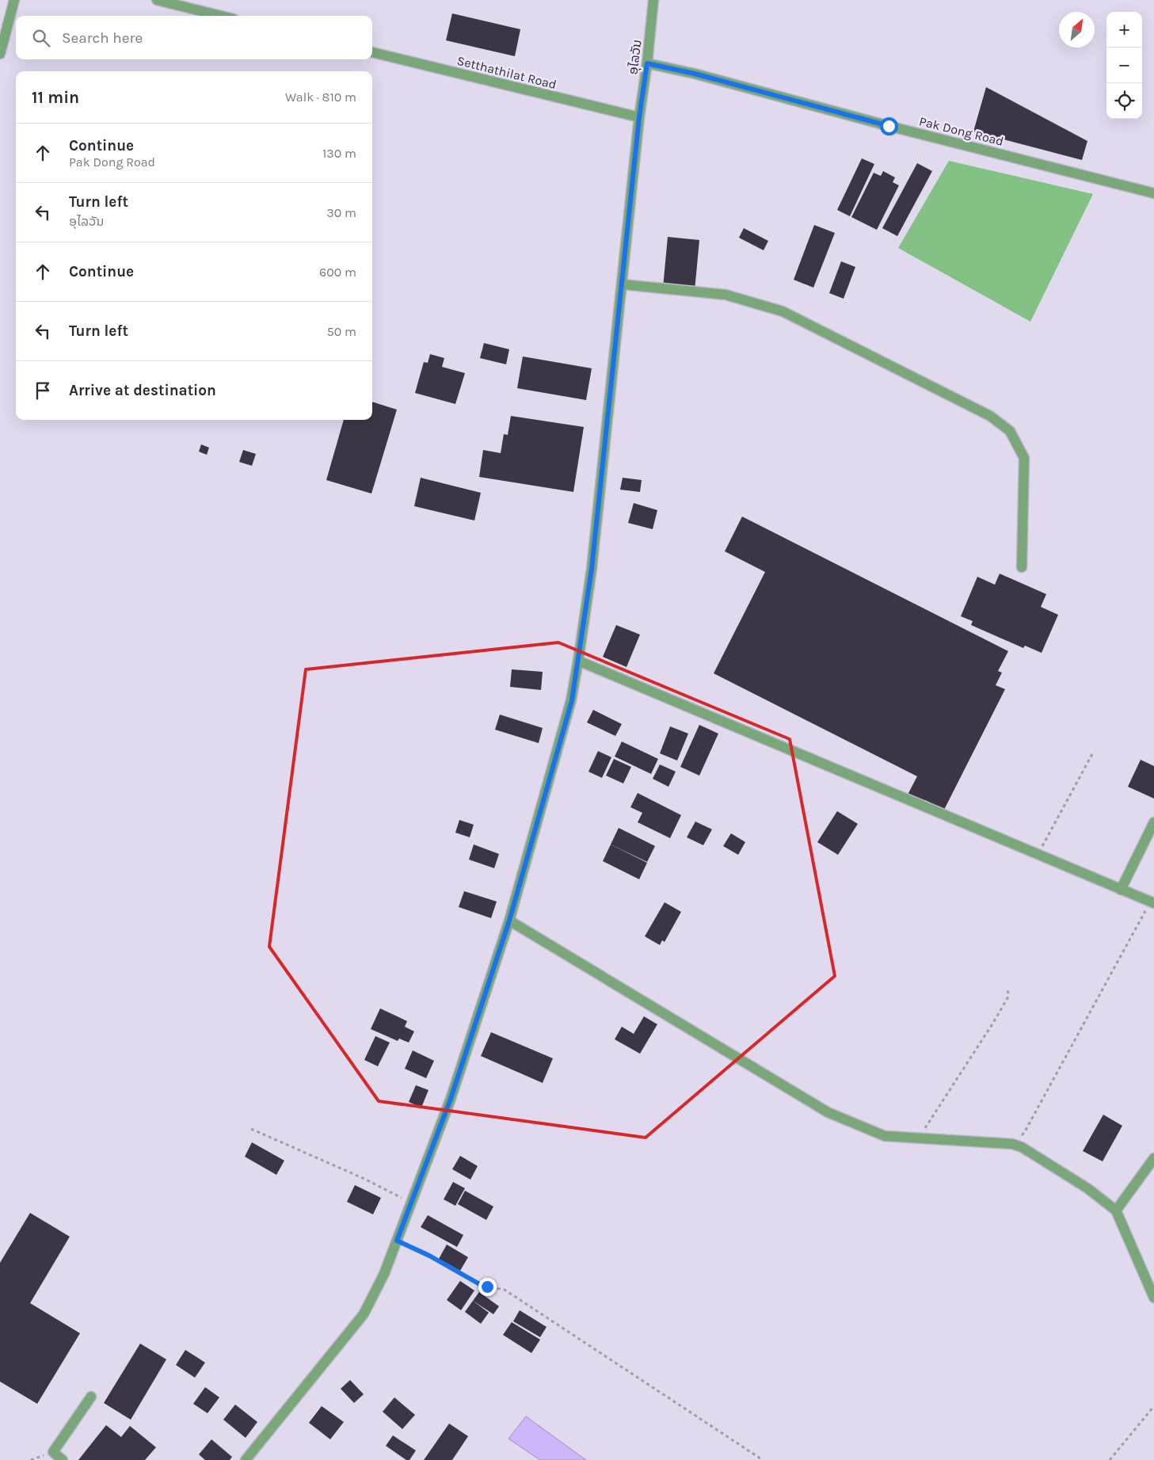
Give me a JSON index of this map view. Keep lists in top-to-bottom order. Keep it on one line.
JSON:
{"streets":{"street":["ອຸໄລວັນ","Setthathilat Road","Pak Dong Road"]},"crossings":[["ອຸໄລວັນ","Setthathilat Road"],["ອຸໄລວັນ","Pak Dong Road"]],"north":"top right","page":{"map_buttons":["+","−"],"search":"Search here","heading":["11 min","Walk · 810 m"],"list":[["Continue","Pak Dong Road","130 m"],["Turn left","ອຸໄລວັນ","30 m"],["Continue","600 m"],["Turn left","50 m"],"Arrive at destination"]}}
